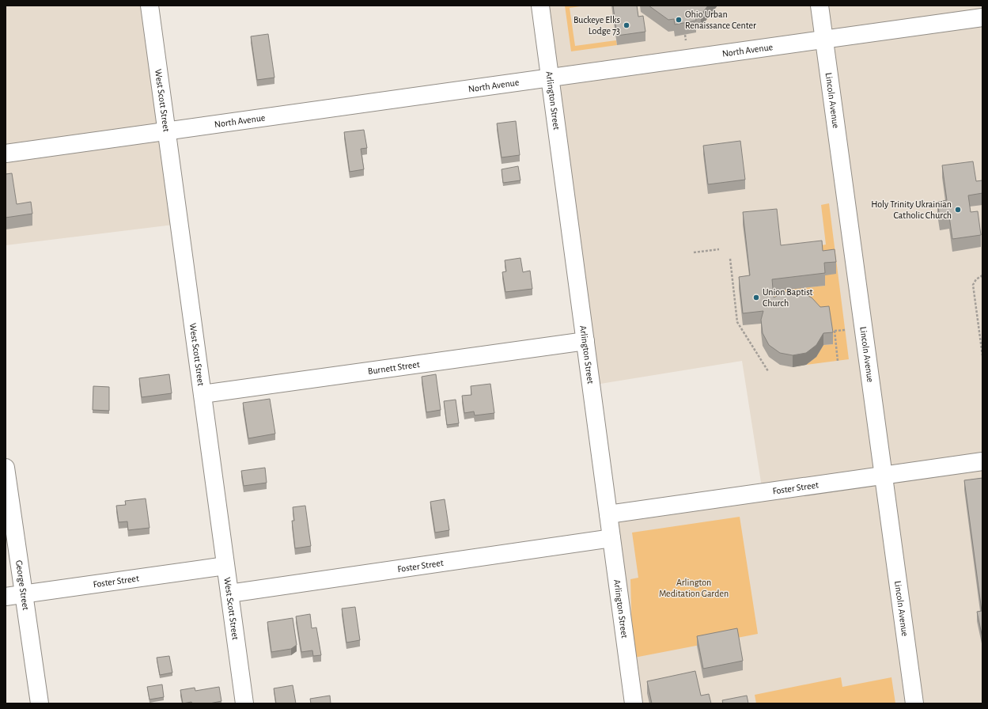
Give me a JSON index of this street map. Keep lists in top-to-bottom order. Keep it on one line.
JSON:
{"streets":{"street":["North Avenue","West Scott Street","Arlington Street","Lincoln Avenue","Burnett Street","Foster Street","George Street"]},"crossings":[["North Avenue","West Scott Street"],["North Avenue","Arlington Street"],["North Avenue","Lincoln Avenue"],["West Scott Street","Burnett Street"],["West Scott Street","Foster Street"],["Arlington Street","Burnett Street"],["Arlington Street","Foster Street"],["Lincoln Avenue","Foster Street"],["Foster Street","George Street"]],"parks":["Arlington Meditation Garden"],"places":["Ohio Urban Renaissance Center","Buckeye Elks Lodge 73","Holy Trinity Ukrainian Catholic Church","Union Baptist Church"]}
